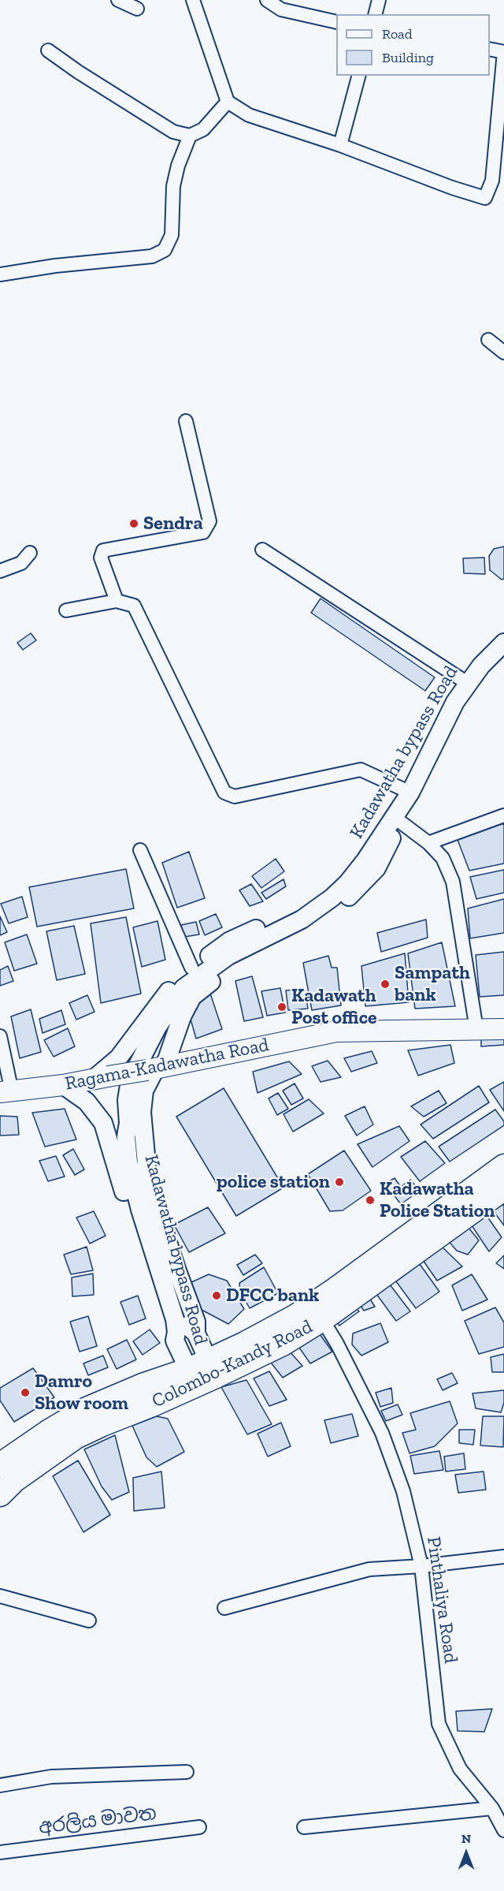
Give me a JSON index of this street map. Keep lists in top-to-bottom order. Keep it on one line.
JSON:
{"streets":{"highway":["Colombo-Kandy Road"],"main road":["Kadawatha bypass Road","Ragama-Kadawatha Road"],"street":["Pinthaliya Road","අරලිය මාවත"]},"crossings":[["Kadawatha bypass Road","Colombo-Kandy Road"],["Colombo-Kandy Road","Pinthaliya Road"]],"places":["Sendra","Sampath bank","Kadawath Post office","police station","Kadawatha Police Station","DFCC bank","Damro Show room"],"legend":["Road","Building"],"north":"top"}
